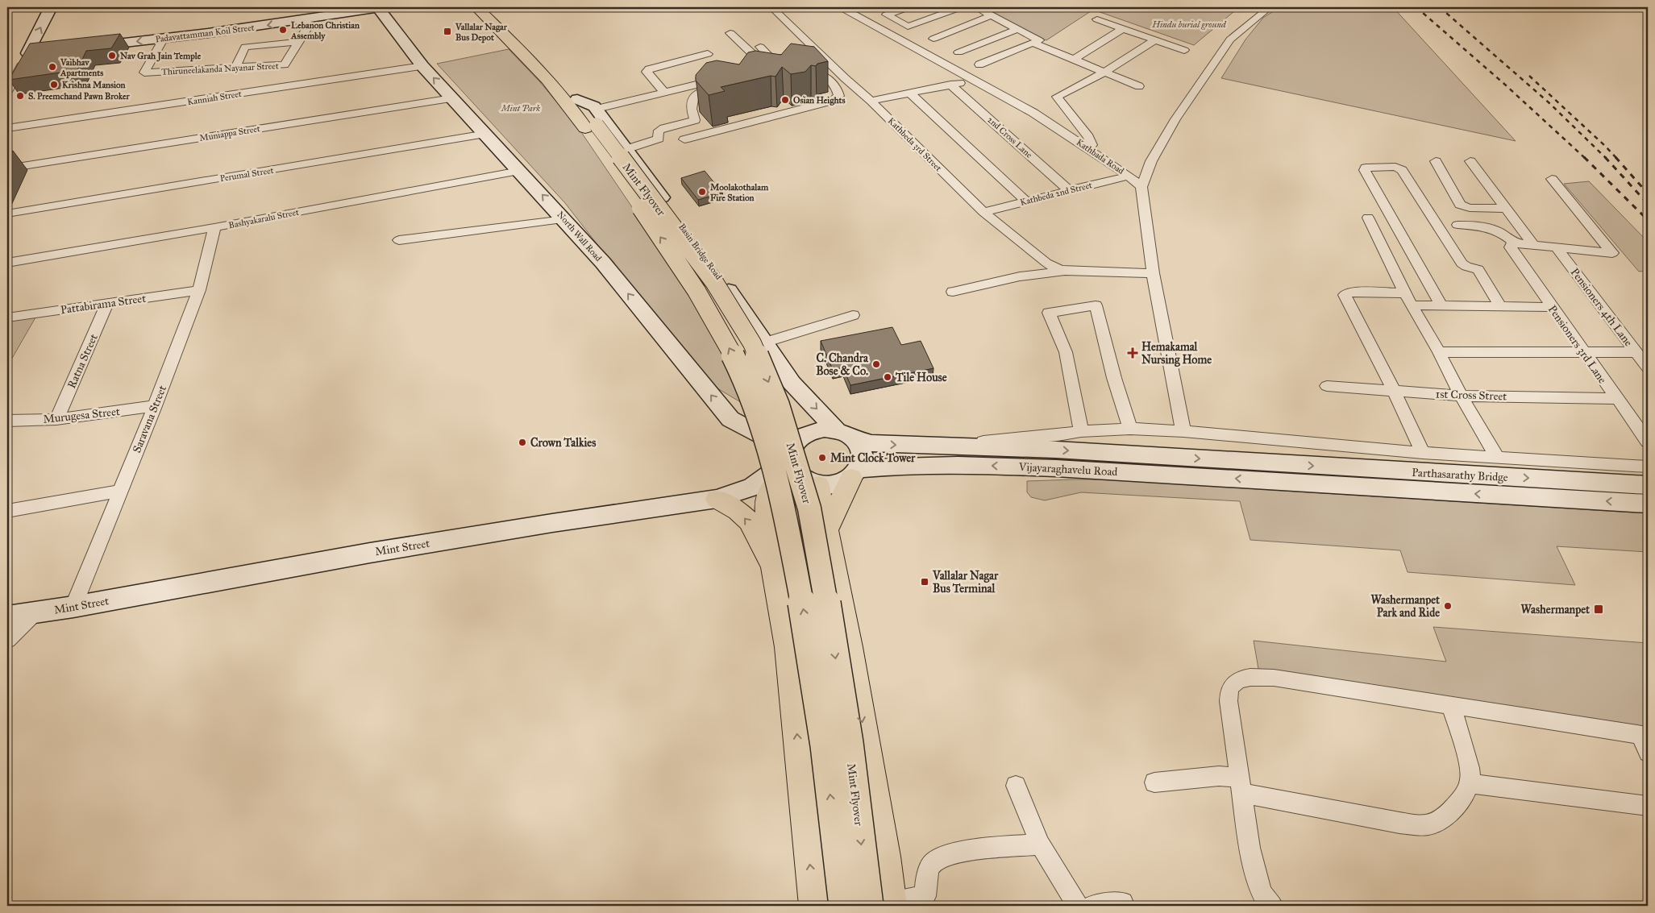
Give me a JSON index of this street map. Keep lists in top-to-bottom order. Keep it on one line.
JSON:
{"streets":{"main road":["Padavattamman Koil Street","Mint Flyover","North Wall Road","Basin Bridge Road","Vijayaraghavelu Road","Parthasarathy Bridge","Mint Street"],"street":["Thiruneelakanda Nayanar Street","Kanniah Street","Muniappa Street","2nd Cross Lane","Kathbeda 3rd Street","Kathbada Road","Perumal Street","Kathbeda 2nd Street","Bashyakaralu Street","Pattabirama Street","Pensioners 4th Lane","Pensioners 3rd Lane","Ratna Street","1st Cross Street","Murugesa Street","Saravana Street"]},"crossings":[["Padavattamman Koil Street","Thiruneelakanda Nayanar Street"],["Padavattamman Koil Street","North Wall Road"],["Kanniah Street","North Wall Road"],["Muniappa Street","North Wall Road"],["2nd Cross Lane","Kathbeda 2nd Street"],["Kathbeda 3rd Street","Kathbeda 2nd Street"],["Kathbada Road","Kathbeda 2nd Street"],["Perumal Street","North Wall Road"],["Mint Flyover","Basin Bridge Road"],["Bashyakaralu Street","North Wall Road"],["Bashyakaralu Street","Saravana Street"],["North Wall Road","Basin Bridge Road"],["North Wall Road","Vijayaraghavelu Road"],["North Wall Road","Mint Street"],["Basin Bridge Road","Vijayaraghavelu Road"],["Basin Bridge Road","Mint Street"],["Pattabirama Street","Ratna Street"],["Pattabirama Street","Saravana Street"],["Pensioners 3rd Lane","1st Cross Street"],["Ratna Street","Murugesa Street"],["Murugesa Street","Saravana Street"],["Saravana Street","Mint Street"],["Vijayaraghavelu Road","Parthasarathy Bridge"],["Vijayaraghavelu Road","Mint Street"]],"one_way":["Padavattamman Koil Street","North Wall Road"],"parks":["Hindu burial ground","Mint Park"],"places":{"other":["Lebanon Christian Assembly","Nav Grah Jain Temple","Vaibhav Apartments","Krishna Mansion","S. Preemchand Pawn Broker","Osian Heights","Moolakothalam Fire Station","C. Chandra Bose & Co.","Tile House","Crown Talkies","Mint Clock Tower","Washermanpet Park and Ride"],"transit":["Vallalar Nagar Bus Depot","Vallalar Nagar Bus Terminal","Washermanpet"],"health":["Hemakamal Nursing Home"]}}
